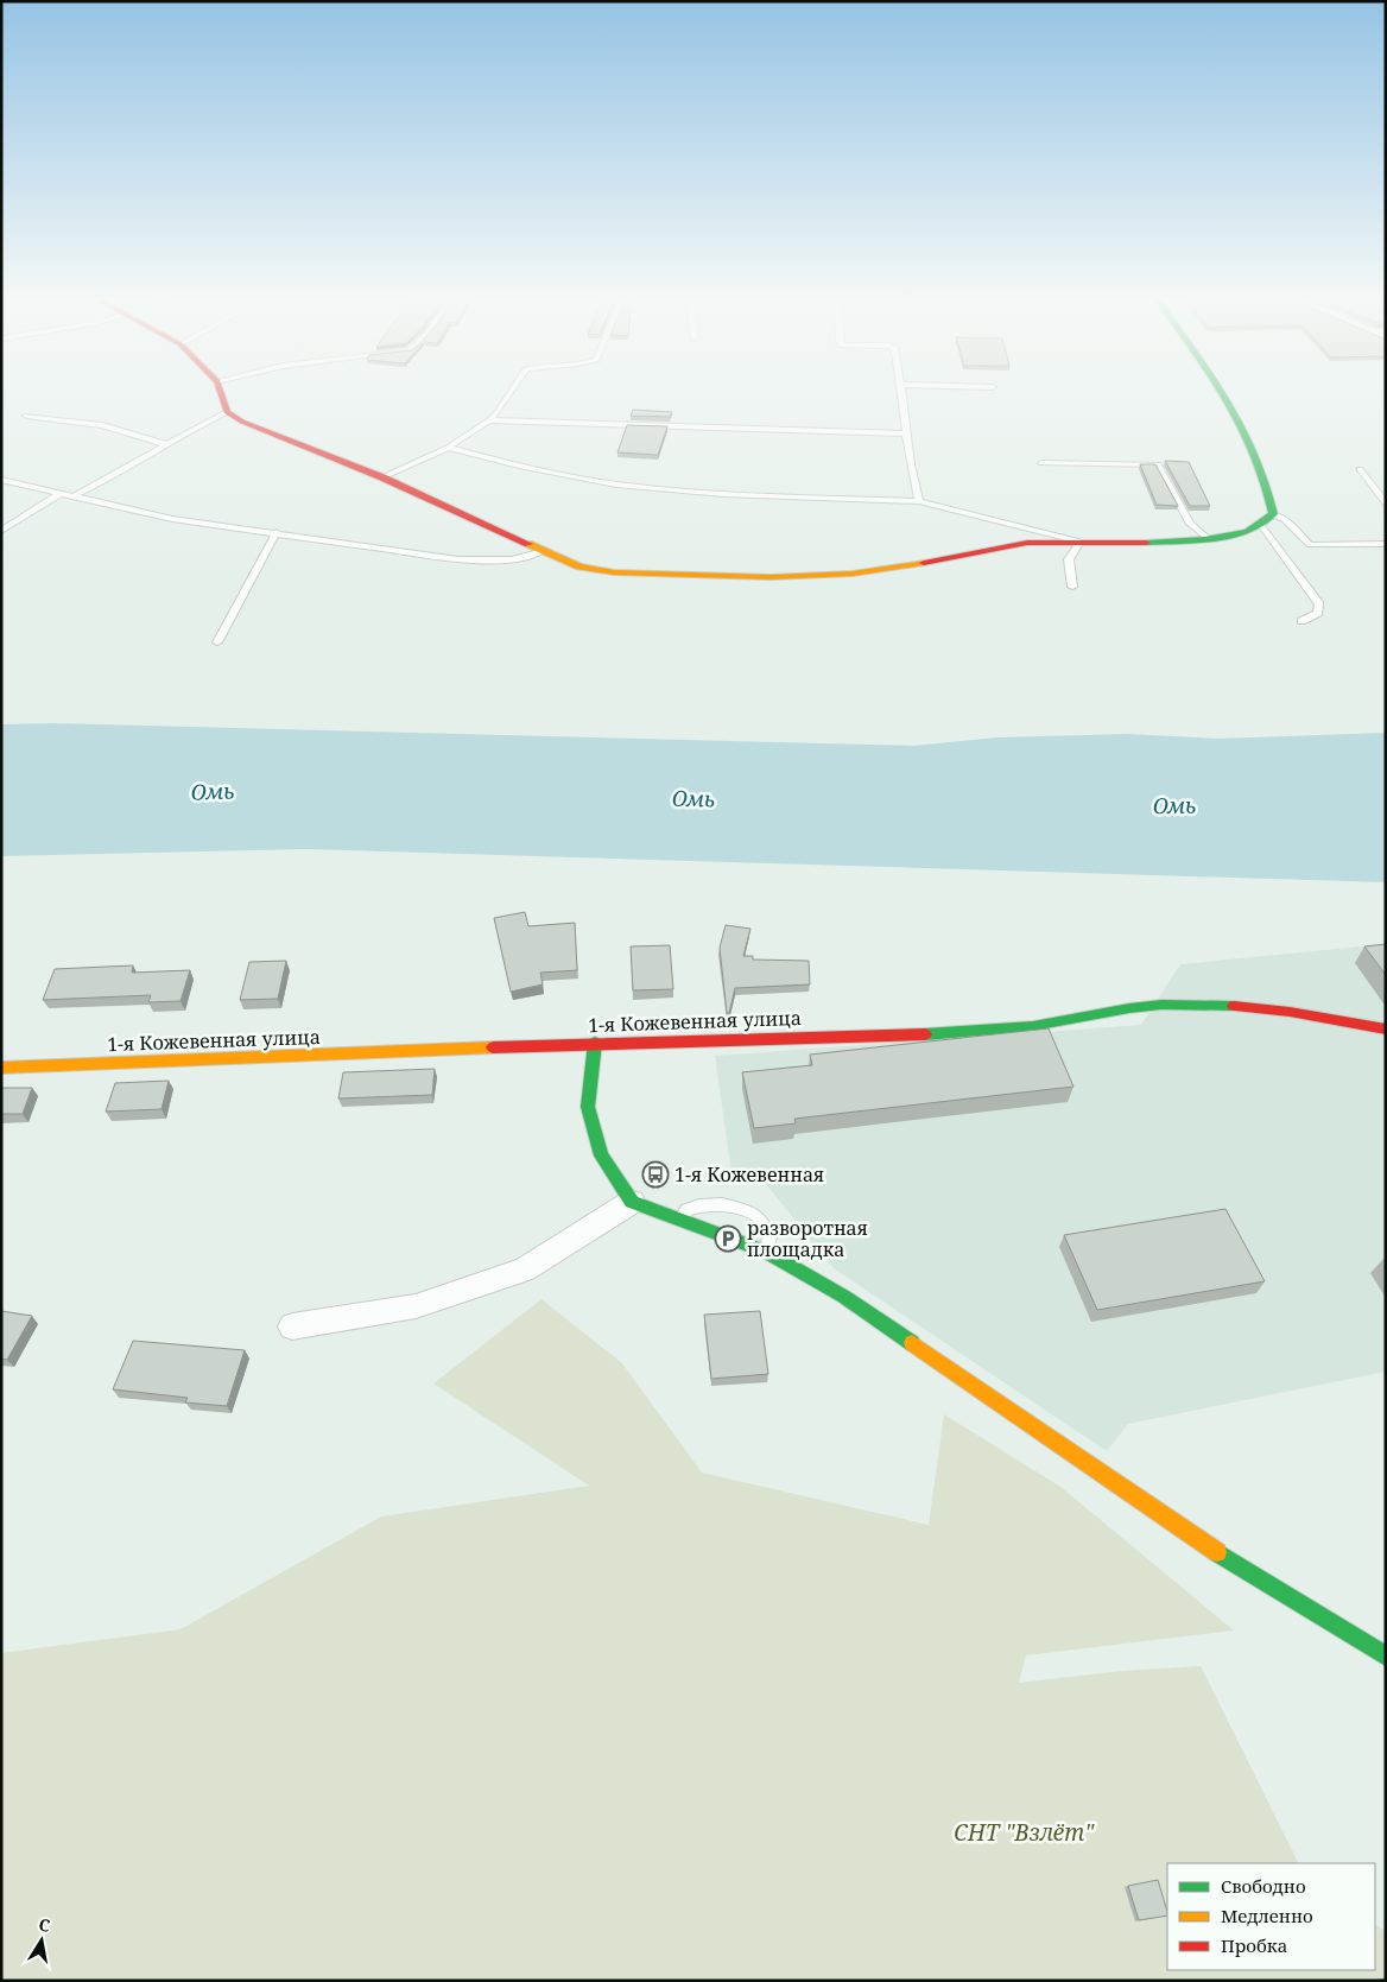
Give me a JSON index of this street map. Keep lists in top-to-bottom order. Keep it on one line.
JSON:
{"streets":{"street":["1-я Кожевенная улица"]},"water":["Омь"],"parks":["СНТ \"Взлёт\""],"places":{"bus stop":["1-я Кожевенная"],"parking":["разворотная площадка"]},"legend":["Свободно","Медленно","Пробка"],"north":"top"}
